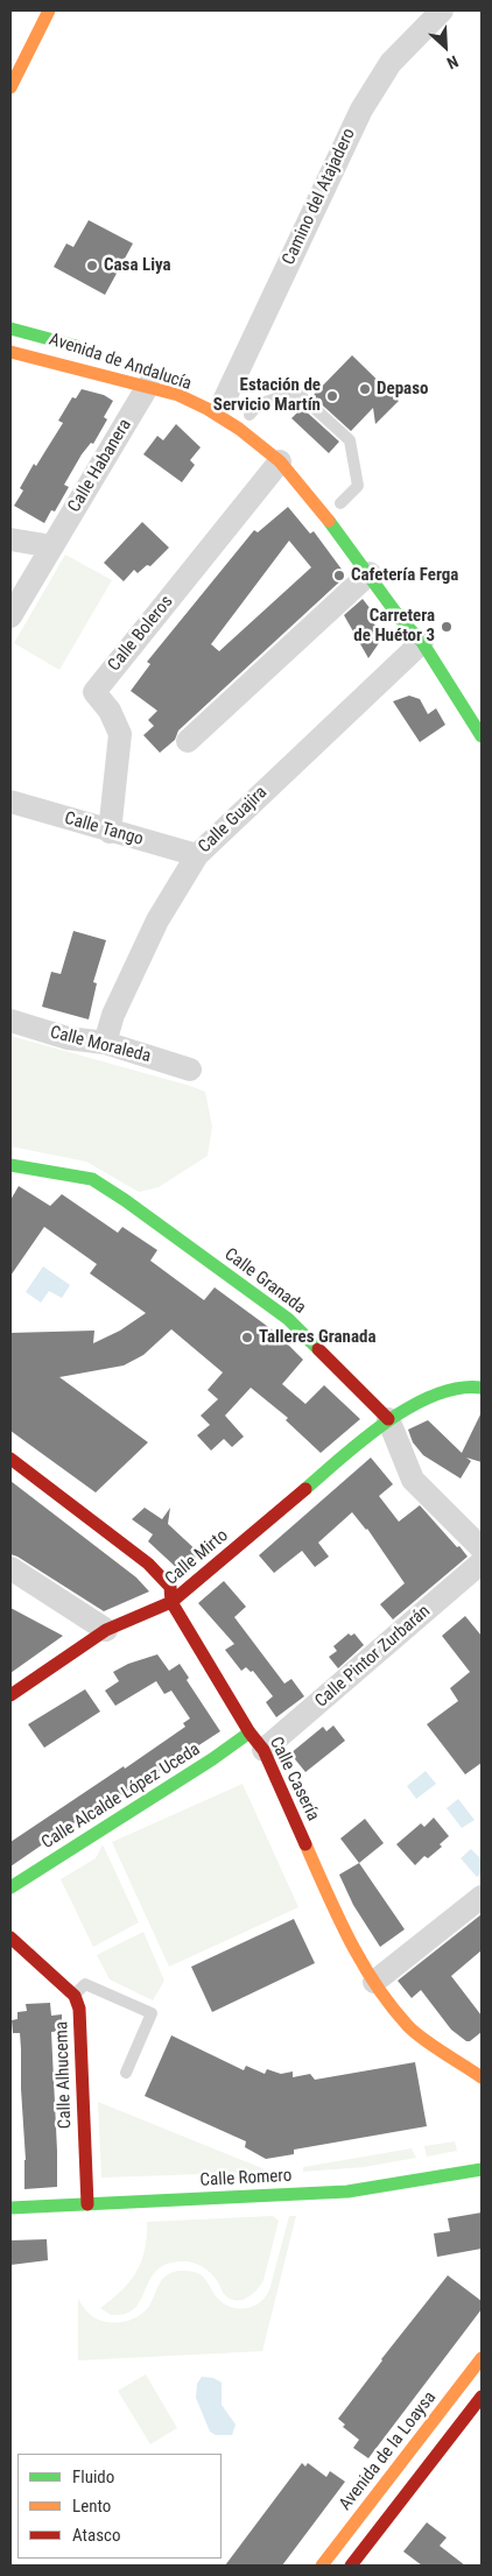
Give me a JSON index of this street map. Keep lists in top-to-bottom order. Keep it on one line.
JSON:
{"streets":{"street":["Camino del Atajadero","Avenida de Andalucía","Calle Habanera","Calle Boleros","Calle Guajira","Calle Tango","Calle Moraleda","Calle Granada","Calle Mirto","Calle Pintor Zurbarán","Calle Casería","Calle Alcalde López Uceda","Calle Alhucema","Calle Romero","Avenida de la Loaysa"]},"crossings":[["Avenida de Andalucía","Calle Habanera"],["Avenida de Andalucía","Calle Boleros"],["Avenida de Andalucía","Calle Guajira"],["Calle Boleros","Calle Tango"],["Calle Guajira","Calle Tango"],["Calle Guajira","Calle Moraleda"],["Calle Granada","Calle Mirto"],["Calle Mirto","Calle Casería"],["Calle Pintor Zurbarán","Calle Casería"],["Calle Pintor Zurbarán","Calle Alcalde López Uceda"],["Calle Casería","Calle Alcalde López Uceda"],["Calle Alhucema","Calle Romero"]],"places":["Casa Liya","Depaso","Estación de Servicio Martín","Cafetería Ferga","Carretera de Huétor 3","Talleres Granada"],"legend":["Fluido","Lento","Atasco"],"north":"bottom right"}
